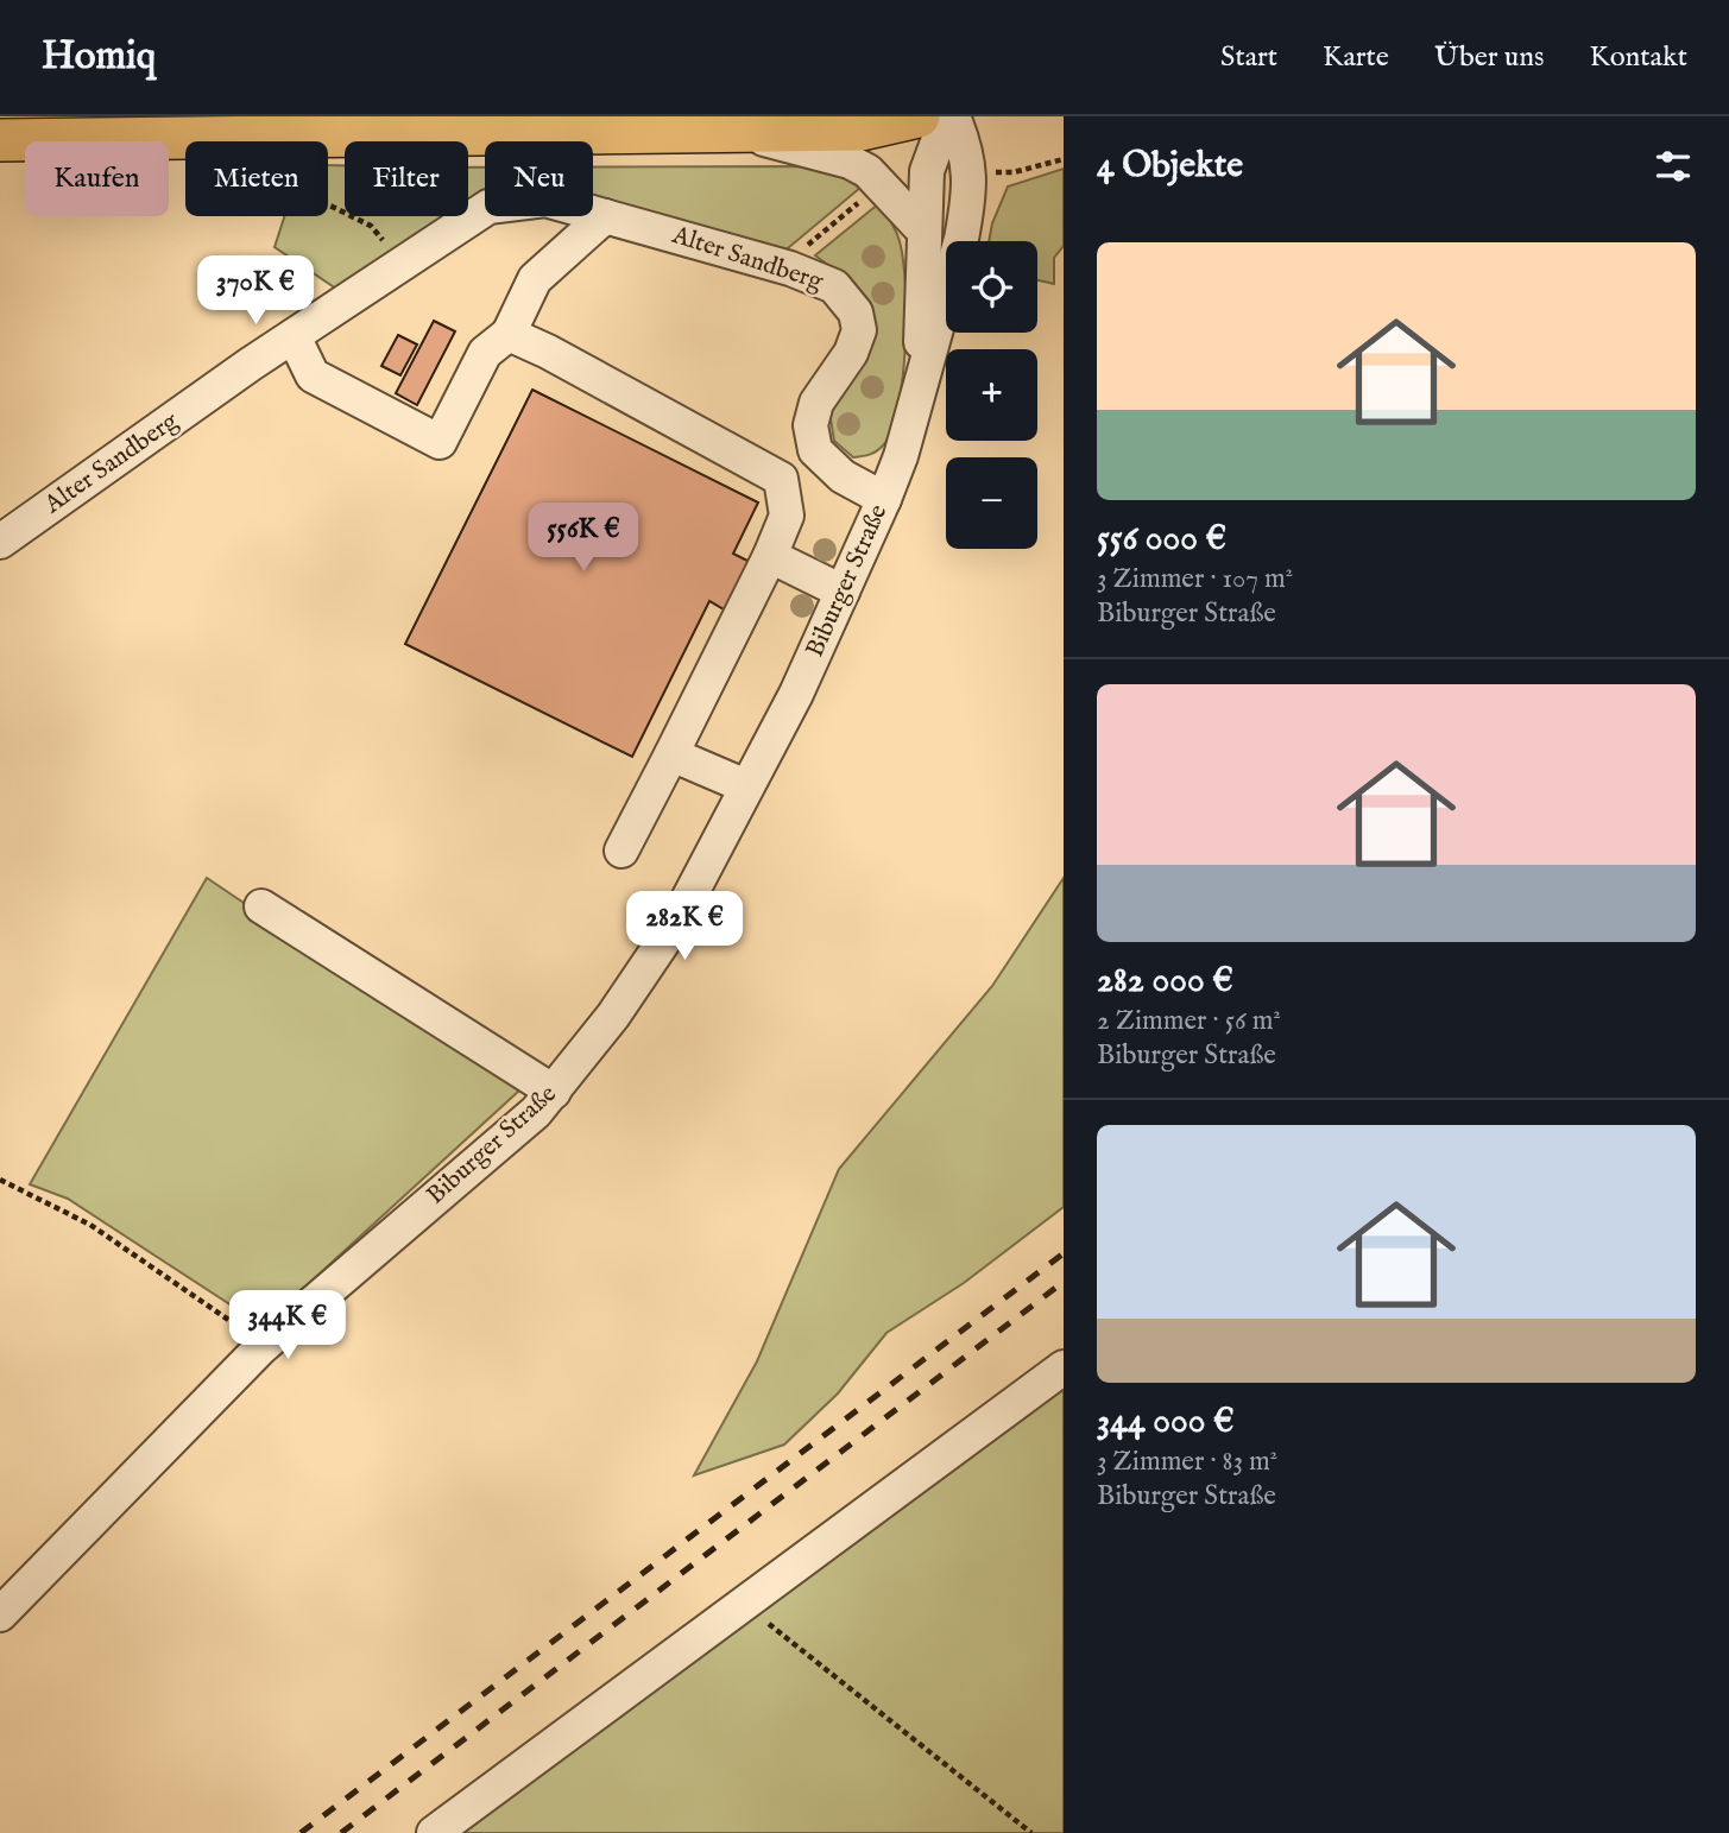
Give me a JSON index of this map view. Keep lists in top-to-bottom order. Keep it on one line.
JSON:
{"streets":{"street":["Alter Sandberg","Biburger Straße"]},"crossings":[["Alter Sandberg","Biburger Straße"]],"page":{"header":"Homiq","nav":["Start","Karte","Über uns","Kontakt"],"heading":"4 Objekte","chip":["Kaufen","Mieten","Filter","Neu"],"list":[{"name":"556 000 €","note":"3 Zimmer · 107 m² · Biburger Straße"},{"name":"282 000 €","note":"2 Zimmer · 56 m² · Biburger Straße"},{"name":"344 000 €","note":"3 Zimmer · 83 m² · Biburger Straße"}],"map_buttons":["+","−"],"price":["370K €","556K €","282K €","344K €"]}}
